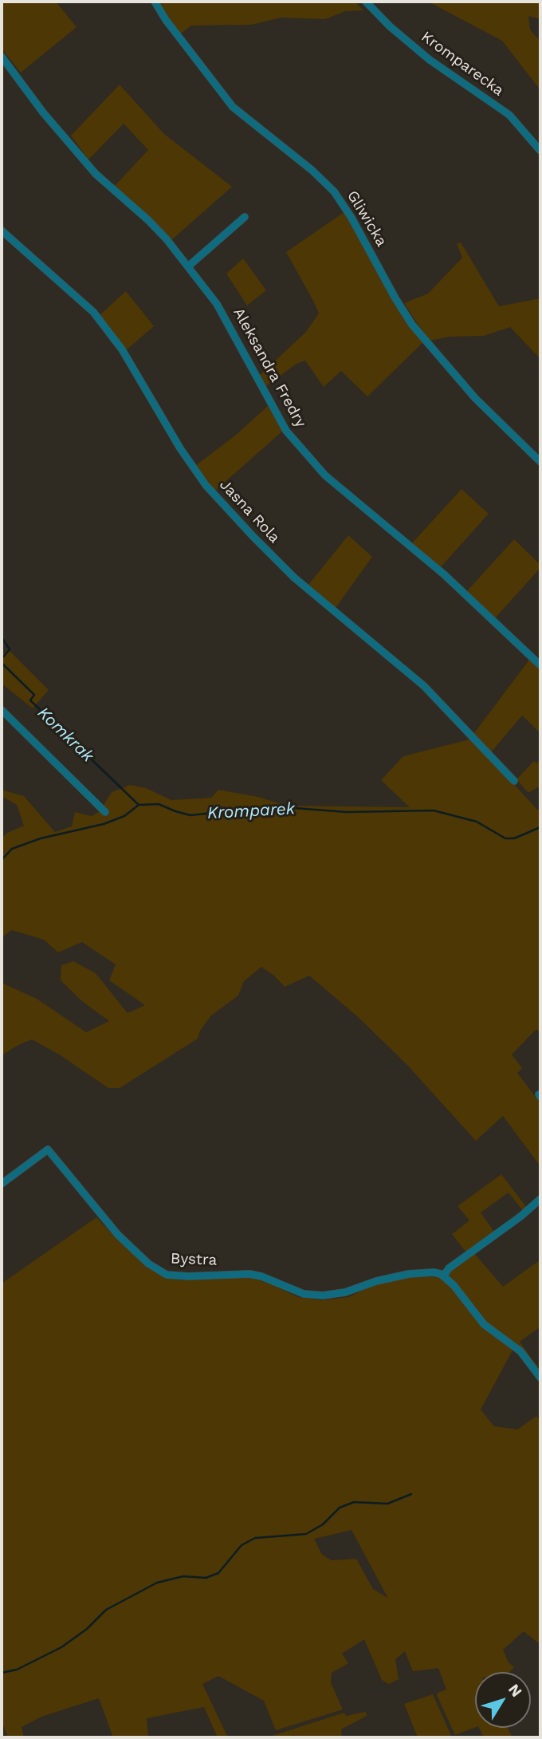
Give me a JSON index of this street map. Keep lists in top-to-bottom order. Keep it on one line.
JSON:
{"streets":{"street":["Kromparecka","Gliwicka","Aleksandra Fredry","Jasna Rola","Bystra"]},"water":["Komkrak","Kromparek"],"north":"top right"}
